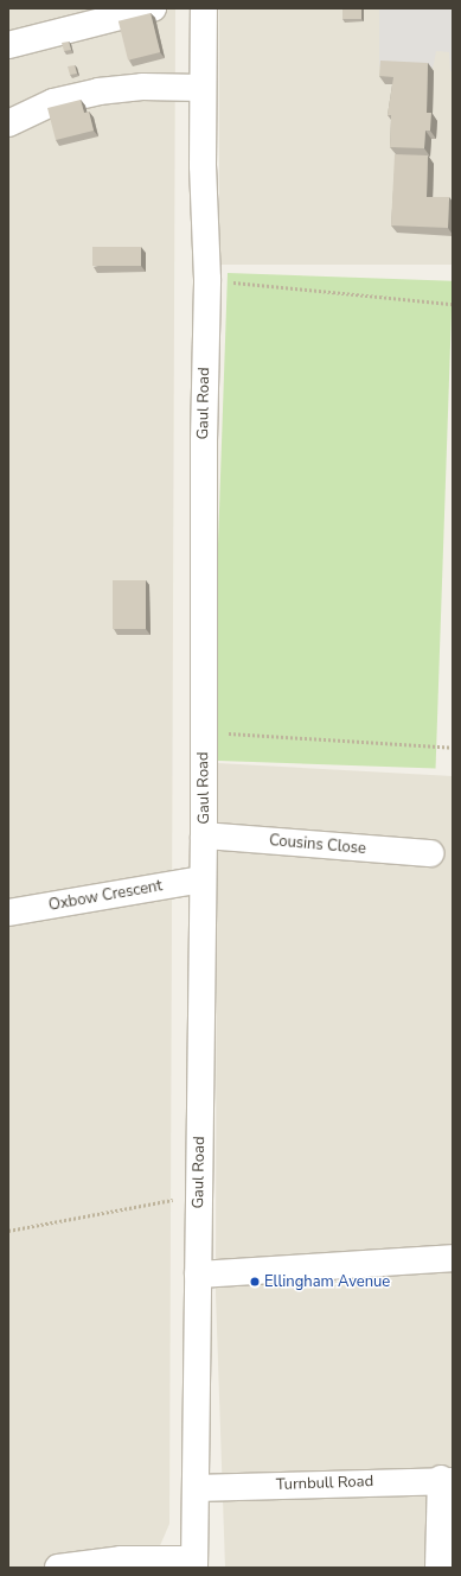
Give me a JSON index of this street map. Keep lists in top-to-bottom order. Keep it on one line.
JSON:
{"streets":{"street":["Gaul Road","Cousins Close","Oxbow Crescent","Turnbull Road"]},"crossings":[["Gaul Road","Cousins Close"],["Gaul Road","Oxbow Crescent"],["Gaul Road","Turnbull Road"]],"places":["Ellingham Avenue"]}
